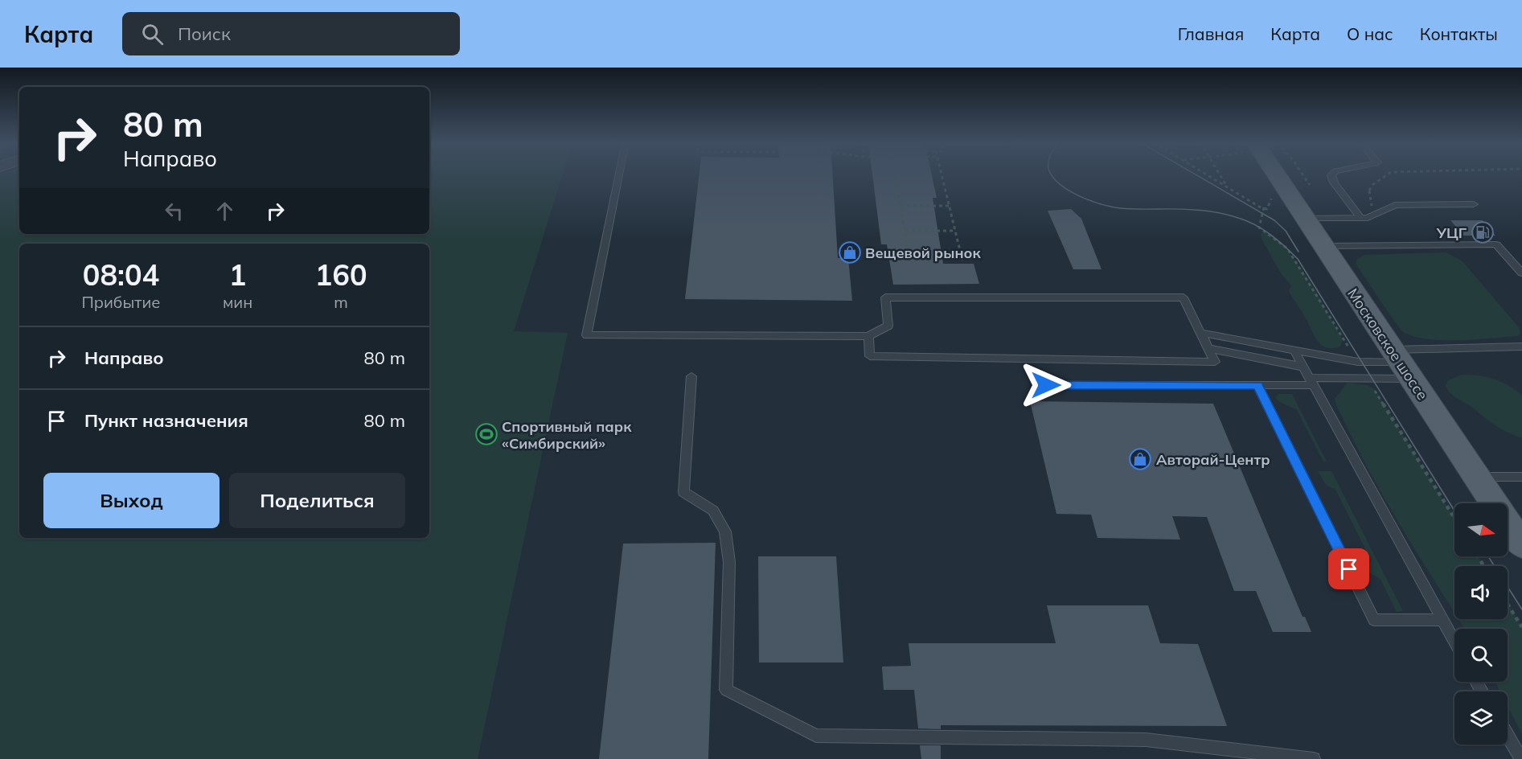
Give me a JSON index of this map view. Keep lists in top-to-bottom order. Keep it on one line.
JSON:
{"streets":{"main road":["Московское шоссе"]},"places":{"fuel station":["УЦГ"],"shop":["Вещевой рынок","Авторай-Центр"],"sports":["Спортивный парк «Симбирский»"]},"north":"right","page":{"header":"Карта","search":"Поиск","nav":["Главная","Карта","О нас","Контакты"],"turn":["80 m","Направо"],"eta":["08:04","Прибытие","1","мин","160","m"],"list":[{"name":"Направо","value":"80 m"},{"name":"Пункт назначения","value":"80 m"}],"buttons":["Выход","Поделиться"]}}
